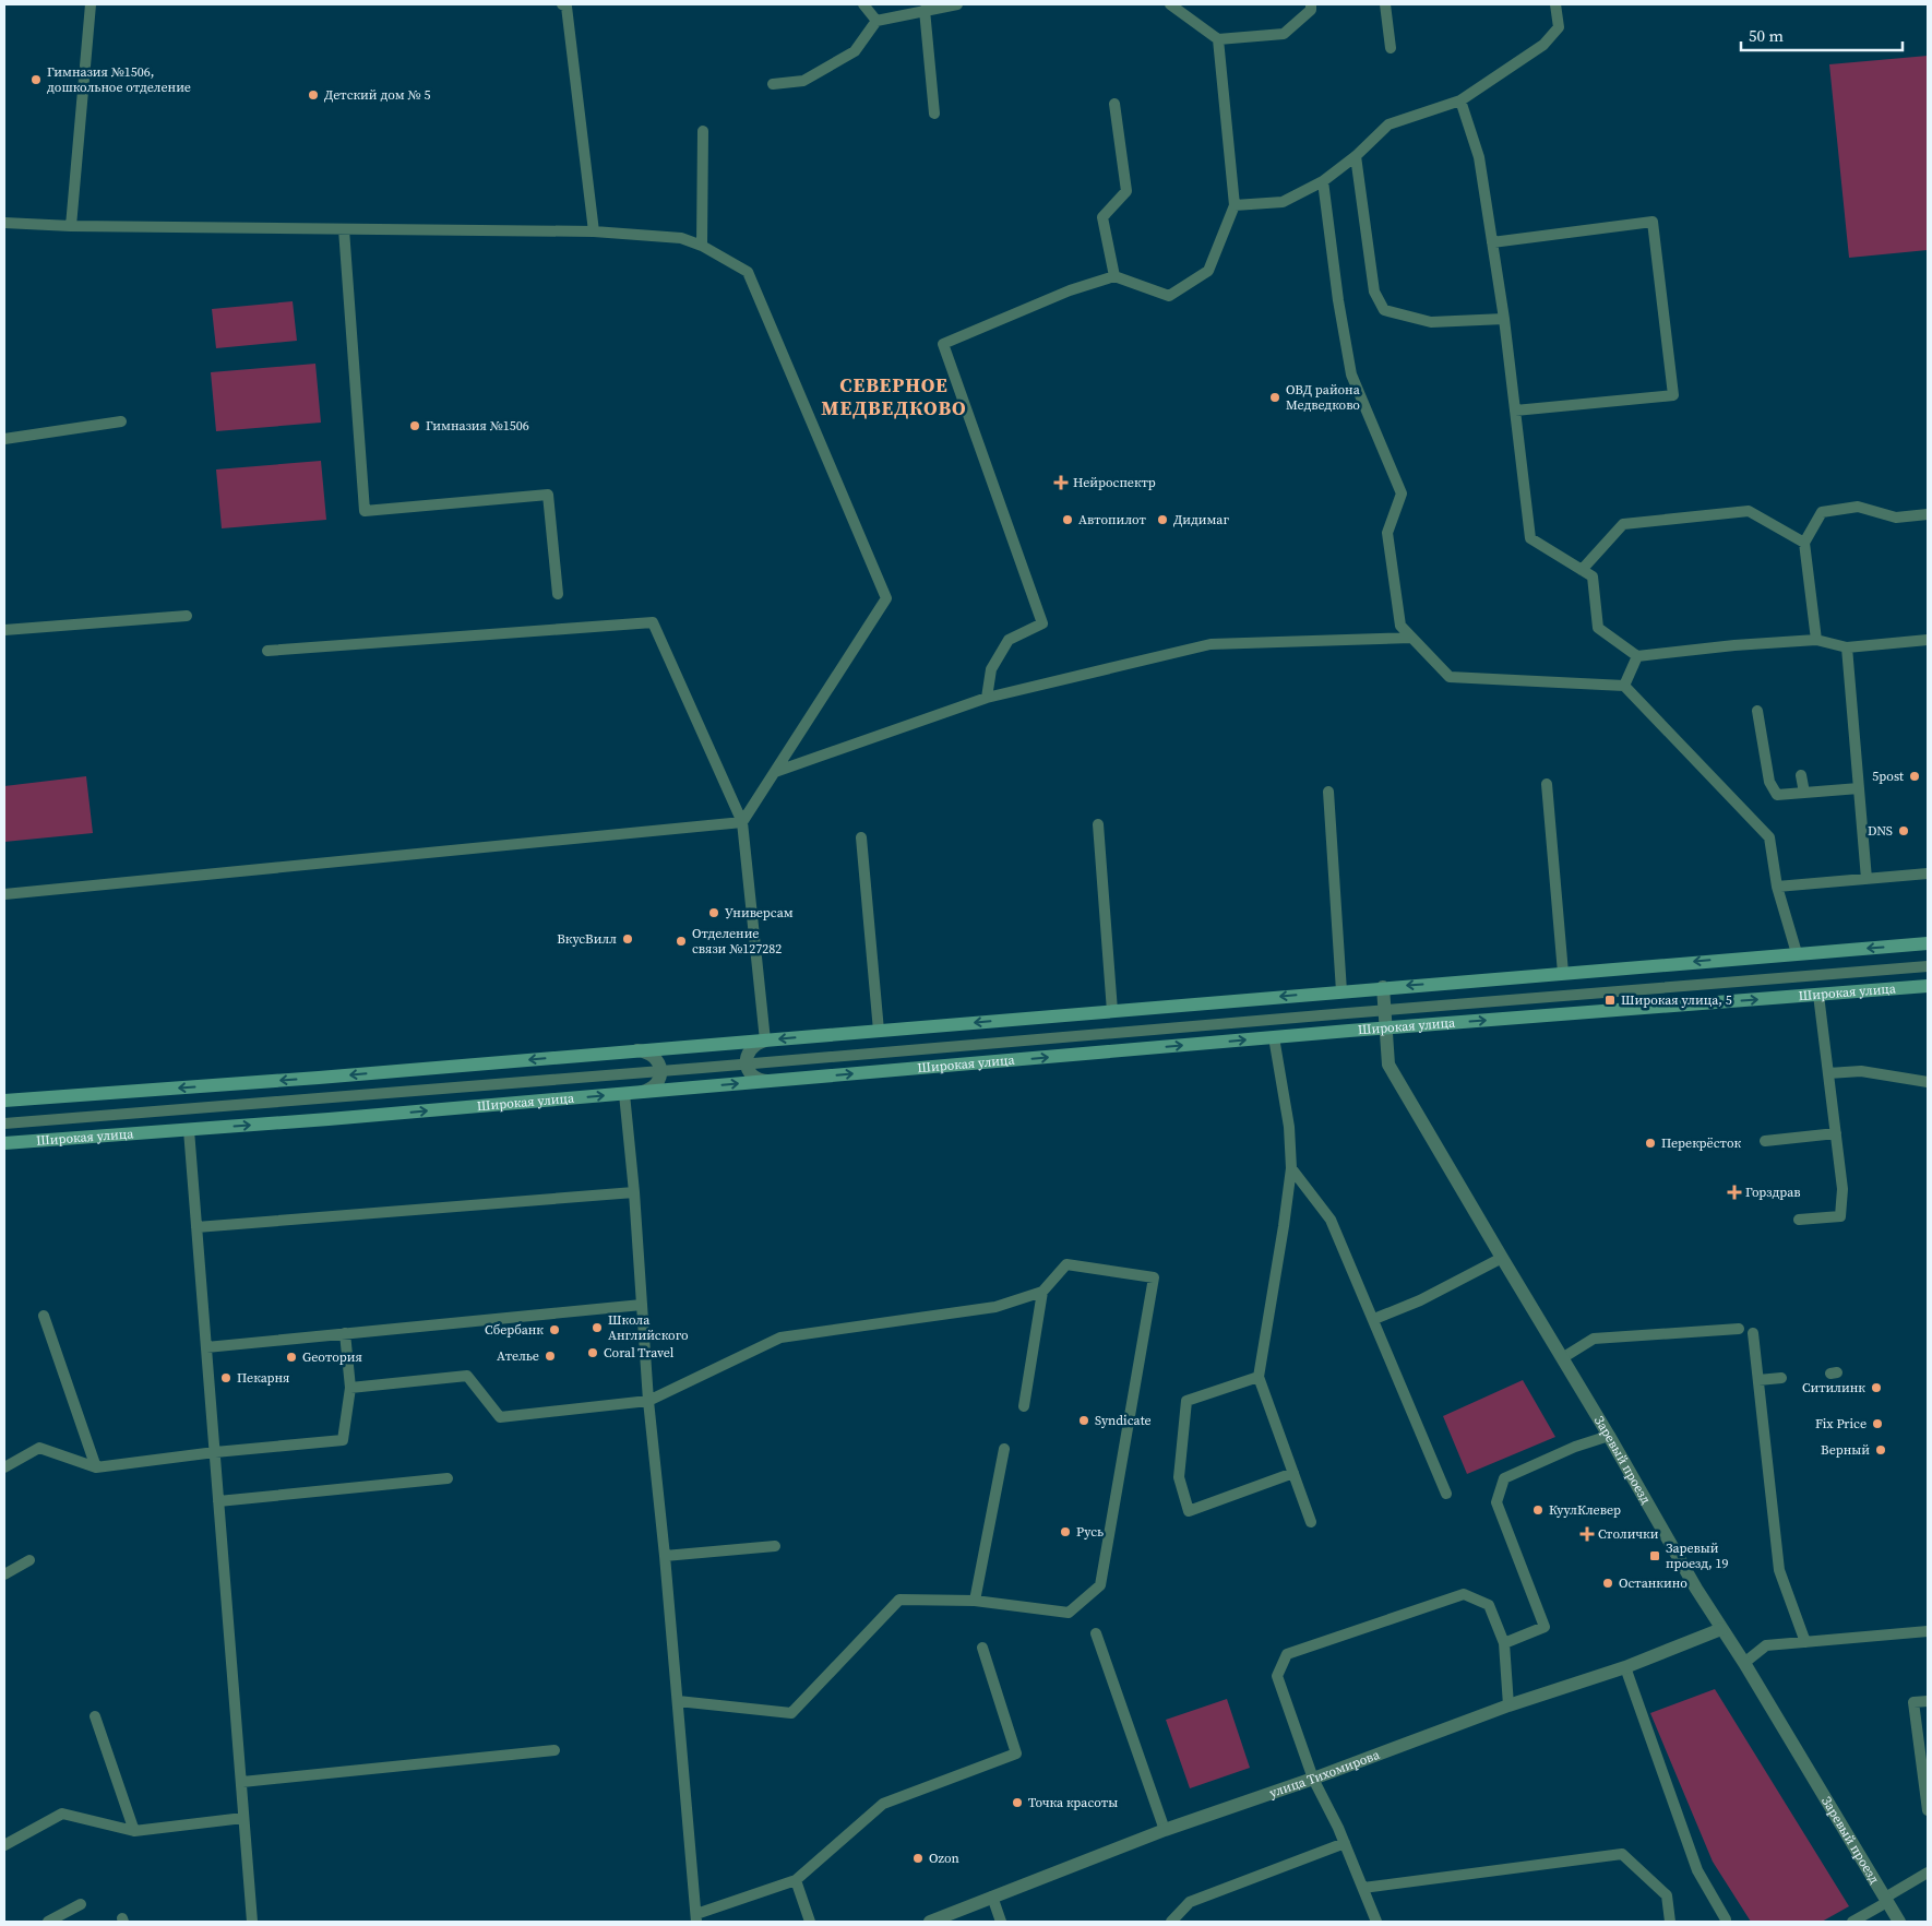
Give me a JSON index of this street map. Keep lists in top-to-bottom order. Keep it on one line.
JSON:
{"streets":{"main road":["Широкая улица"],"street":["Заревый проезд","улица Тихомирова"]},"crossings":[["Широкая улица","Заревый проезд"],["Заревый проезд","улица Тихомирова"]],"districts":["СЕВЕРНОЕ МЕДВЕДКОВО"],"places":{"other":["Гимназия №1506, дошкольное отделение","Детский дом № 5","ОВД района Медведково","Гимназия №1506","Автопилот","Дидимаг","5post","DNS","Универсам","ВкусВилл","Отделение связи №127282","Перекрёсток","Школа Английского","Сбербанк","Coral Travel","Ателье","Gеотория","Пекарня","Ситилинк","Syndicate","Fix Price","Верный","КуулКлевер","Русь","Останкино","Точка красоты","Ozon"],"health":["Нейроcпектр","Горздрав","Столички"],"transit":["Широкая улица, 5","Заревый проезд, 19"]},"scale_bar":"50 m"}
